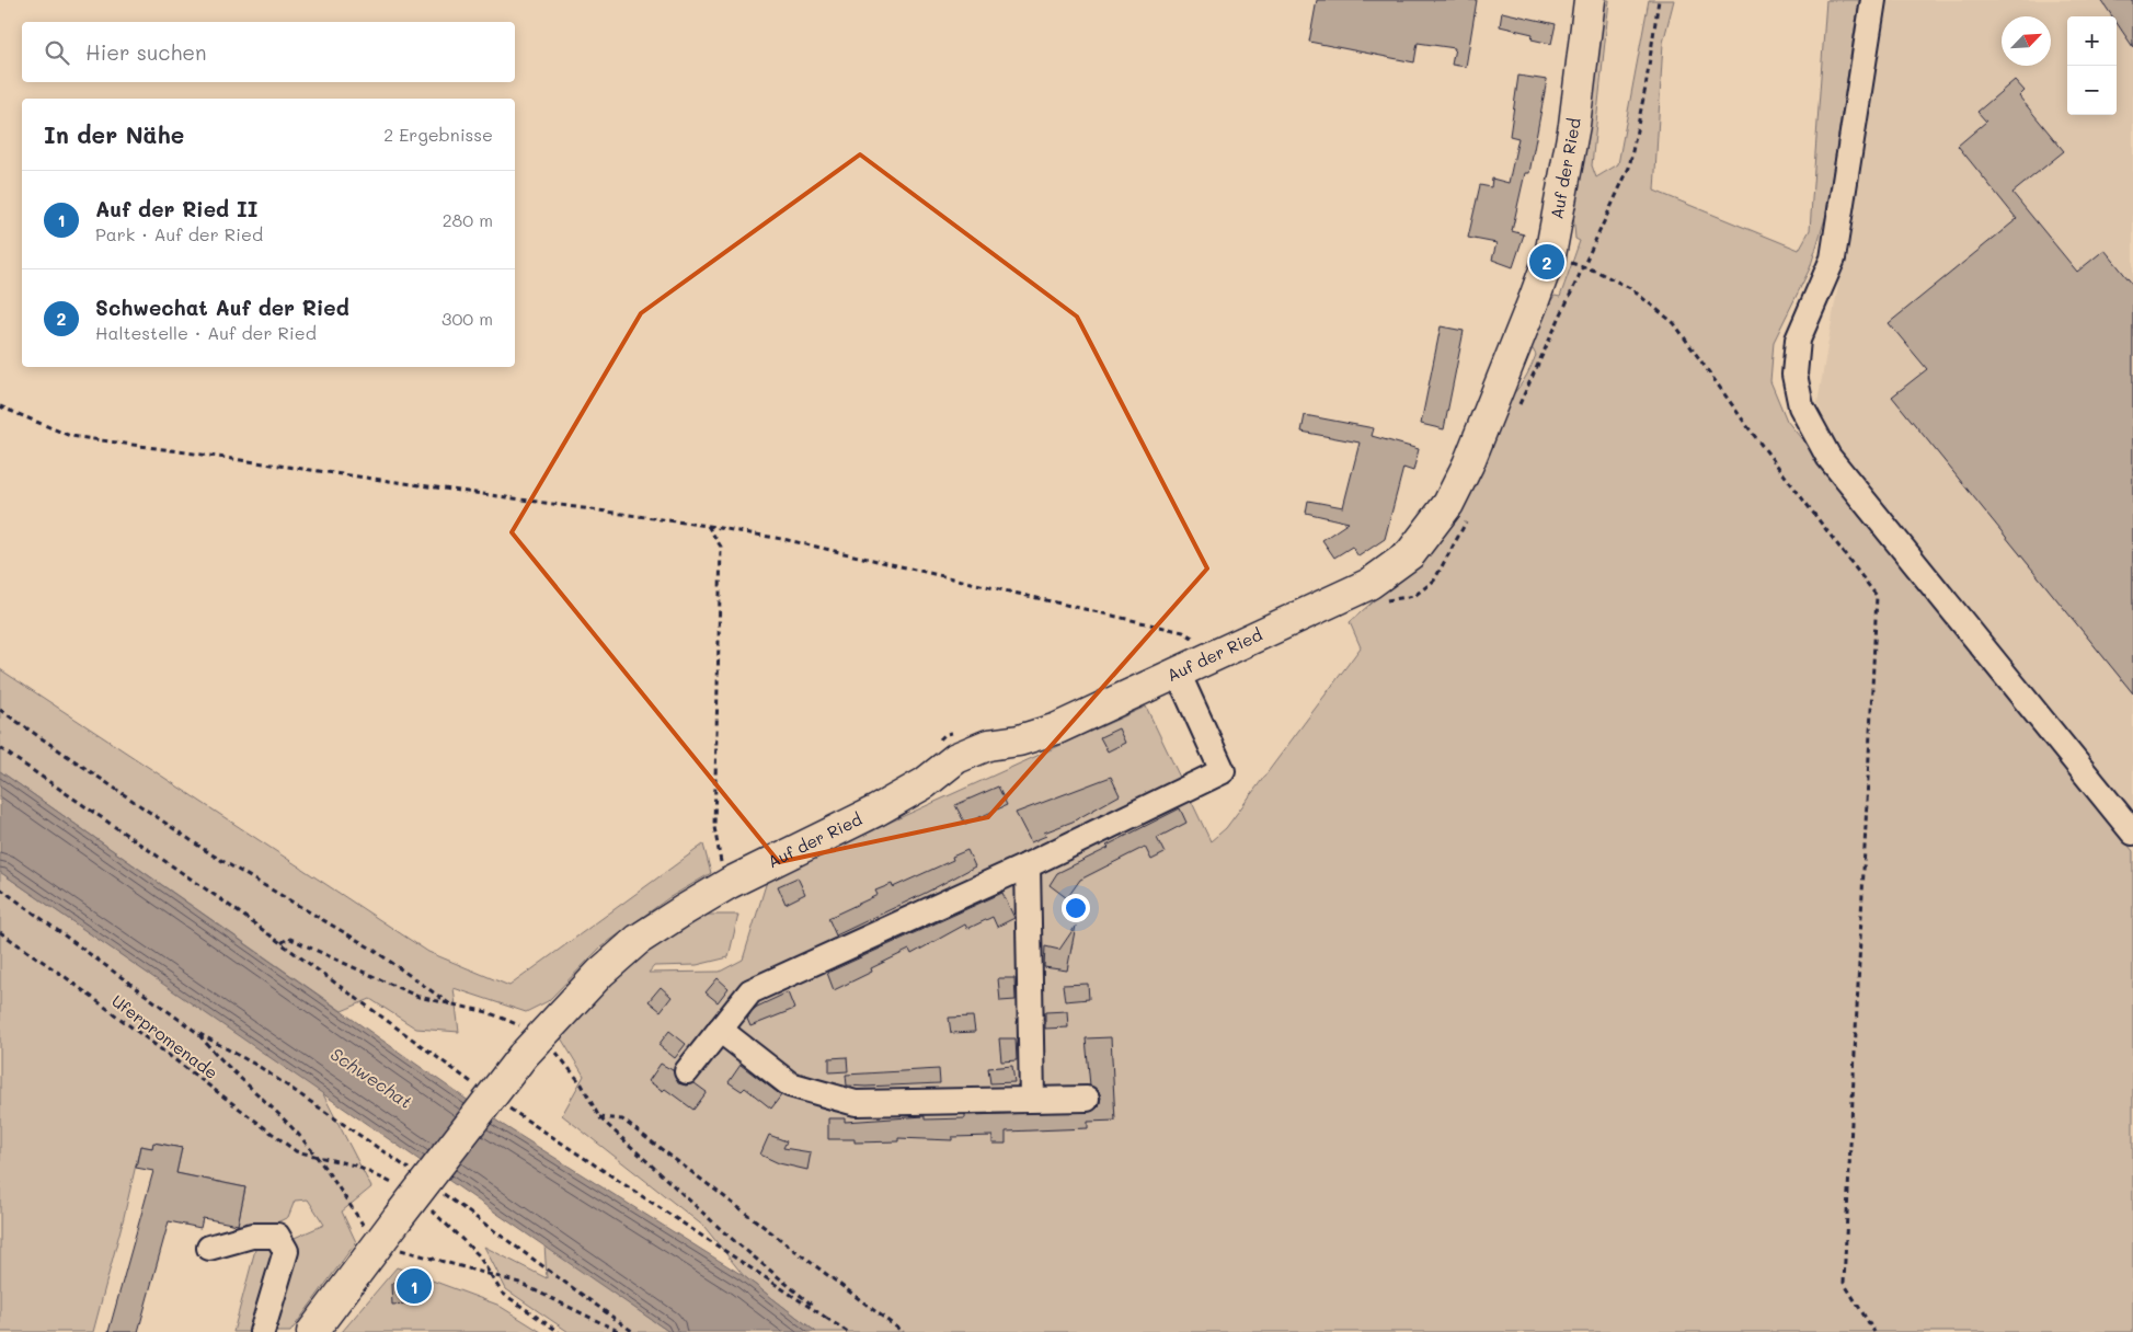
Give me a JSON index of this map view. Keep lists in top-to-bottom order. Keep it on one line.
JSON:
{"streets":{"main road":["Auf der Ried"],"path":["Uferpromenade"]},"water":["Schwechat"],"north":"top right","page":{"map_buttons":["+","−"],"search":"Hier suchen","heading":["In der Nähe","2 Ergebnisse"],"list":[{"mark":"1","name":"Auf der Ried II","note":"Park · Auf der Ried","value":"280 m"},{"mark":"2","name":"Schwechat Auf der Ried","note":"Haltestelle · Auf der Ried","value":"300 m"}],"pins":["2","1"]}}
